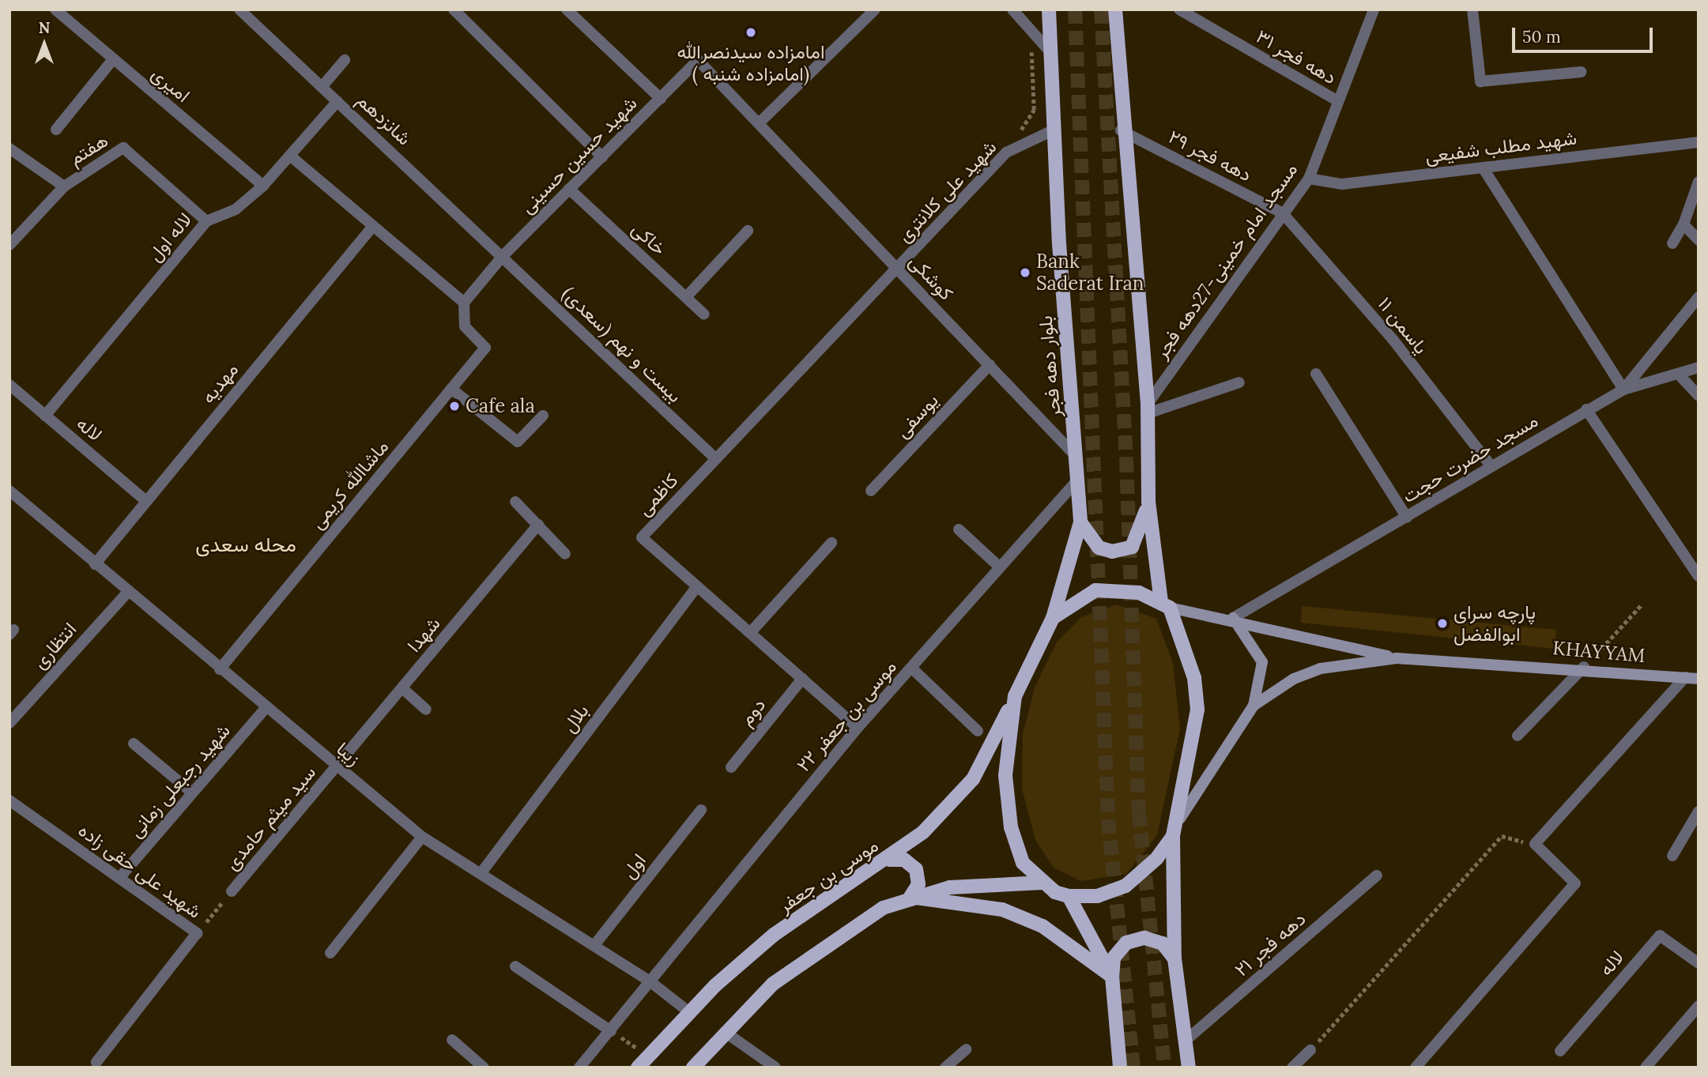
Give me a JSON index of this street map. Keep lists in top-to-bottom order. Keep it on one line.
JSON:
{"streets":{"main road":["بلوار دهه فجر","KHAYYAM","موسی بن جعفر"],"street":["دهه فجر ۳۱","امیری","شانزدهم","شهید مطلب شفیعی","هفتم","شهید حسین حسینی","دهه فجر ۲۹","شهید علی کلانتری","لاله اول","خاکی","مسجد امام خمینی-27دهه فجر","کوشکی","یاسمن ۱۱","بیست و نهم (سعدی)","مهدیه","یوسفی","لاله","مسجد حضرت حجت","ماشاالله کریمی","کاظمی","شهدا","انتظاری","دوم","موسی بن جعفر ۲۲","بلال","زیبا","شهید رجبعلی زمانی","سید میثم حامدی","اول","شهید علی حقی زاده","دهه فجر ۲۱"]},"crossings":[["دهه فجر ۳۱","مسجد امام خمینی-27دهه فجر"],["امیری","لاله اول"],["شانزدهم","شهید حسین حسینی"],["شانزدهم","لاله اول"],["شانزدهم","بیست و نهم (سعدی)"],["شهید مطلب شفیعی","مسجد امام خمینی-27دهه فجر"],["هفتم","لاله اول"],["شهید حسین حسینی","خاکی"],["شهید حسین حسینی","کوشکی"],["شهید حسین حسینی","بیست و نهم (سعدی)"],["شهید حسین حسینی","ماشاالله کریمی"],["دهه فجر ۲۹","مسجد امام خمینی-27دهه فجر"],["دهه فجر ۲۹","یاسمن ۱۱"],["شهید علی کلانتری","کوشکی"],["شهید علی کلانتری","بلوار دهه فجر"],["شهید علی کلانتری","کاظمی"],["لاله اول","لاله"],["مسجد امام خمینی-27دهه فجر","یاسمن ۱۱"],["کوشکی","بلوار دهه فجر"],["کوشکی","یوسفی"],["کوشکی","کاظمی"],["یاسمن ۱۱","مسجد حضرت حجت"],["بیست و نهم (سعدی)","کاظمی"],["بلوار دهه فجر","موسی بن جعفر ۲۲"],["بلوار دهه فجر","موسی بن جعفر"],["مهدیه","لاله"],["مهدیه","زیبا"],["مسجد حضرت حجت","KHAYYAM"],["ماشاالله کریمی","زیبا"],["کاظمی","دوم"],["کاظمی","موسی بن جعفر ۲۲"],["کاظمی","بلال"],["شهدا","زیبا"],["شهدا","سید میثم حامدی"],["انتظاری","زیبا"],["موسی بن جعفر ۲۲","زیبا"],["بلال","زیبا"],["زیبا","شهید رجبعلی زمانی"],["زیبا","سید میثم حامدی"],["زیبا","اول"],["زیبا","موسی بن جعفر"],["شهید رجبعلی زمانی","شهید علی حقی زاده"]],"districts":["محله سعدی"],"places":["امامزاده سیدنصرالله ( امامزاده شنبه)","Bank Saderat Iran","Cafe ala","پارچه سرای ابوالفضل"],"scale_bar":"50 m","north":"top"}
